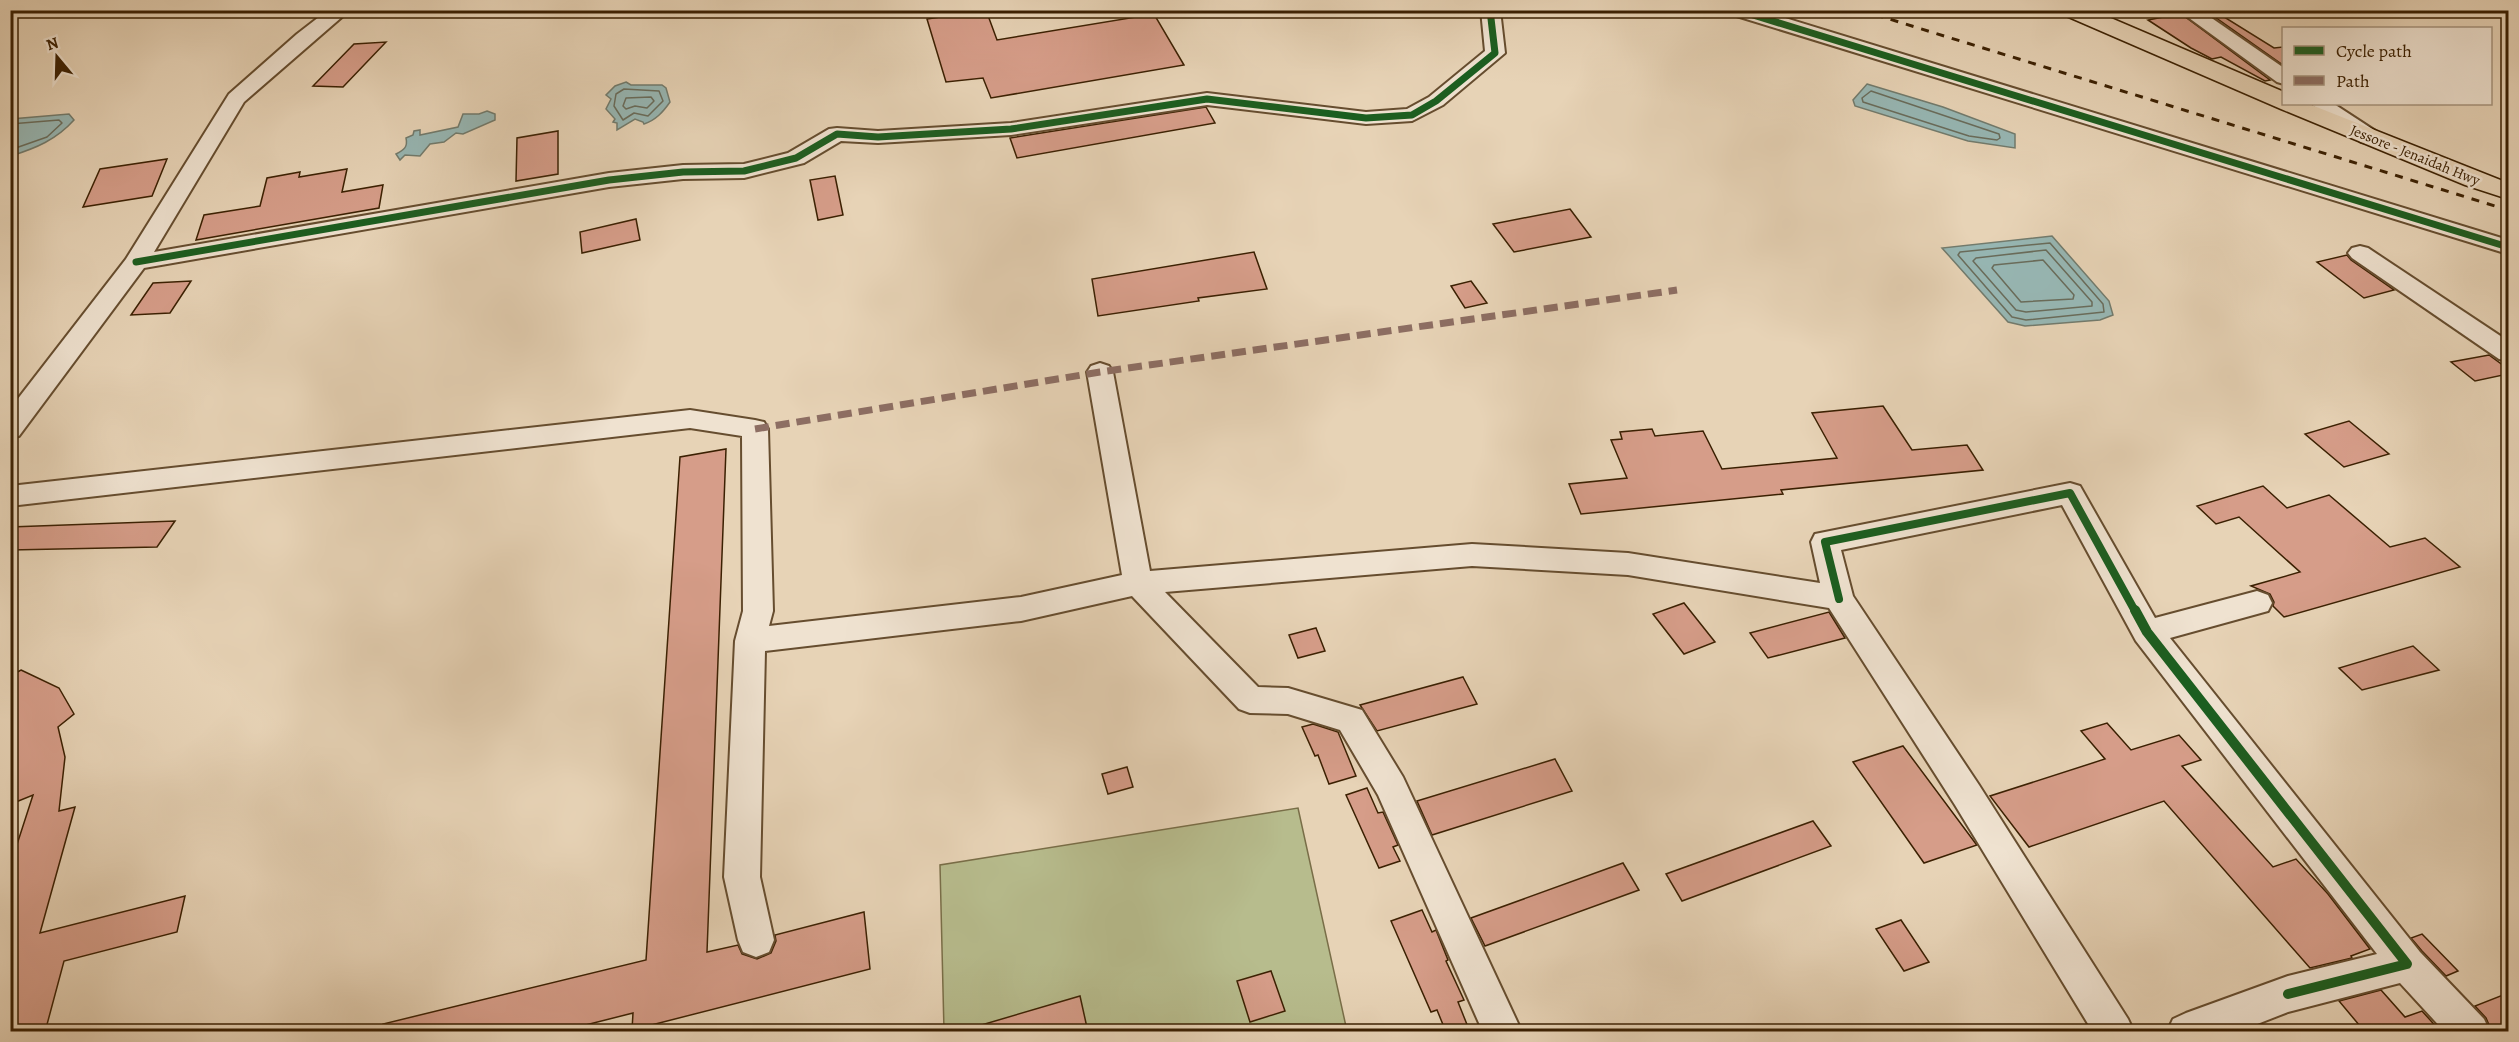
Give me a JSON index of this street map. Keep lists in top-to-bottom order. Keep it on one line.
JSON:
{"streets":{"highway":["Jessore - Jenaidah Hwy"]},"legend":["Cycle path","Path"],"north":"top"}
